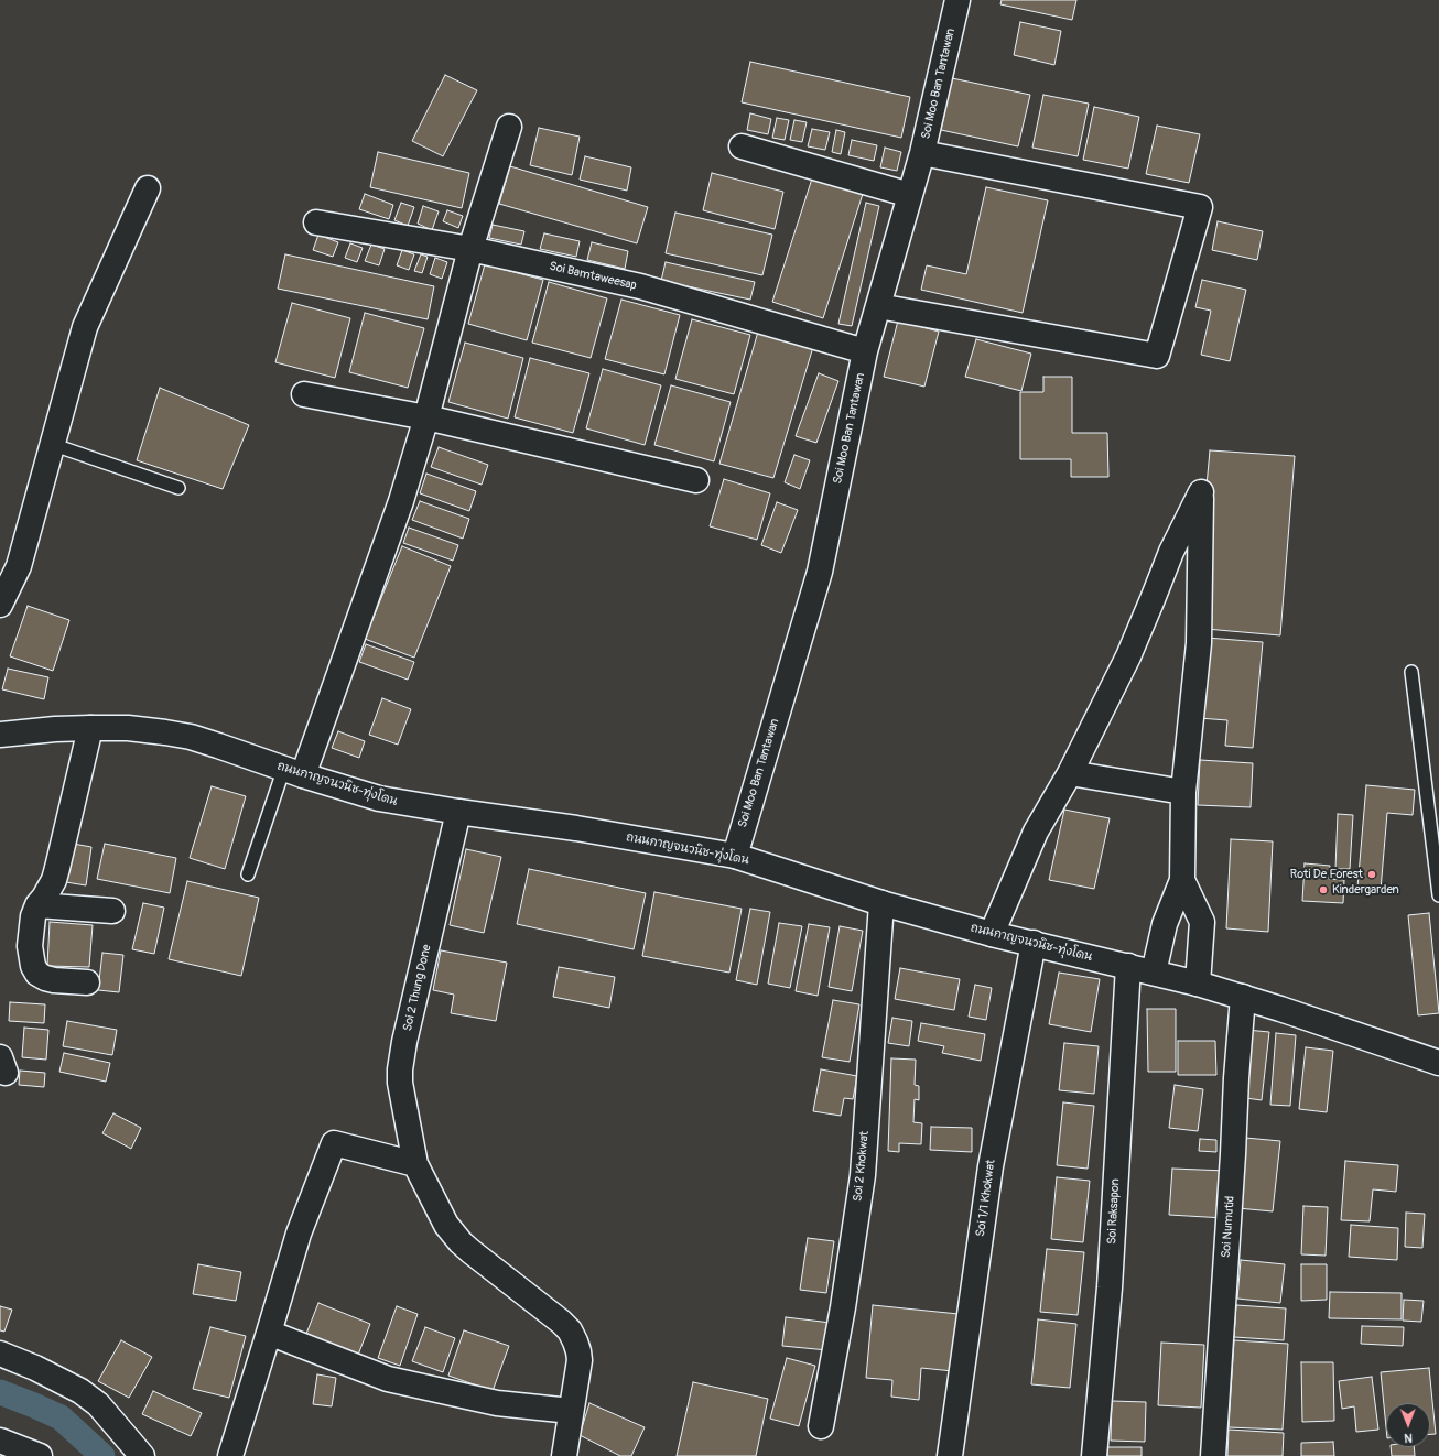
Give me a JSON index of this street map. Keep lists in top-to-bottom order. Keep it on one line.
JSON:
{"streets":{"street":["Soi Moo Ban Tantawan","Soi Bamtaweesap","ถนนกาญจนวนิช-ทุ่งโดน","Soi 2 Thung Done","Soi 2 Khokwat","Soi 1/1 Khokwat","Soi Raksapon","Soi Numutid"]},"crossings":[["Soi Moo Ban Tantawan","Soi Bamtaweesap"],["Soi Moo Ban Tantawan","ถนนกาญจนวนิช-ทุ่งโดน"],["ถนนกาญจนวนิช-ทุ่งโดน","Soi 2 Thung Done"],["ถนนกาญจนวนิช-ทุ่งโดน","Soi 2 Khokwat"],["ถนนกาญจนวนิช-ทุ่งโดน","Soi 1/1 Khokwat"],["ถนนกาญจนวนิช-ทุ่งโดน","Soi Raksapon"],["ถนนกาญจนวนิช-ทุ่งโดน","Soi Numutid"]],"places":["Roti De Forest","Kindergarden"],"north":"bottom"}
